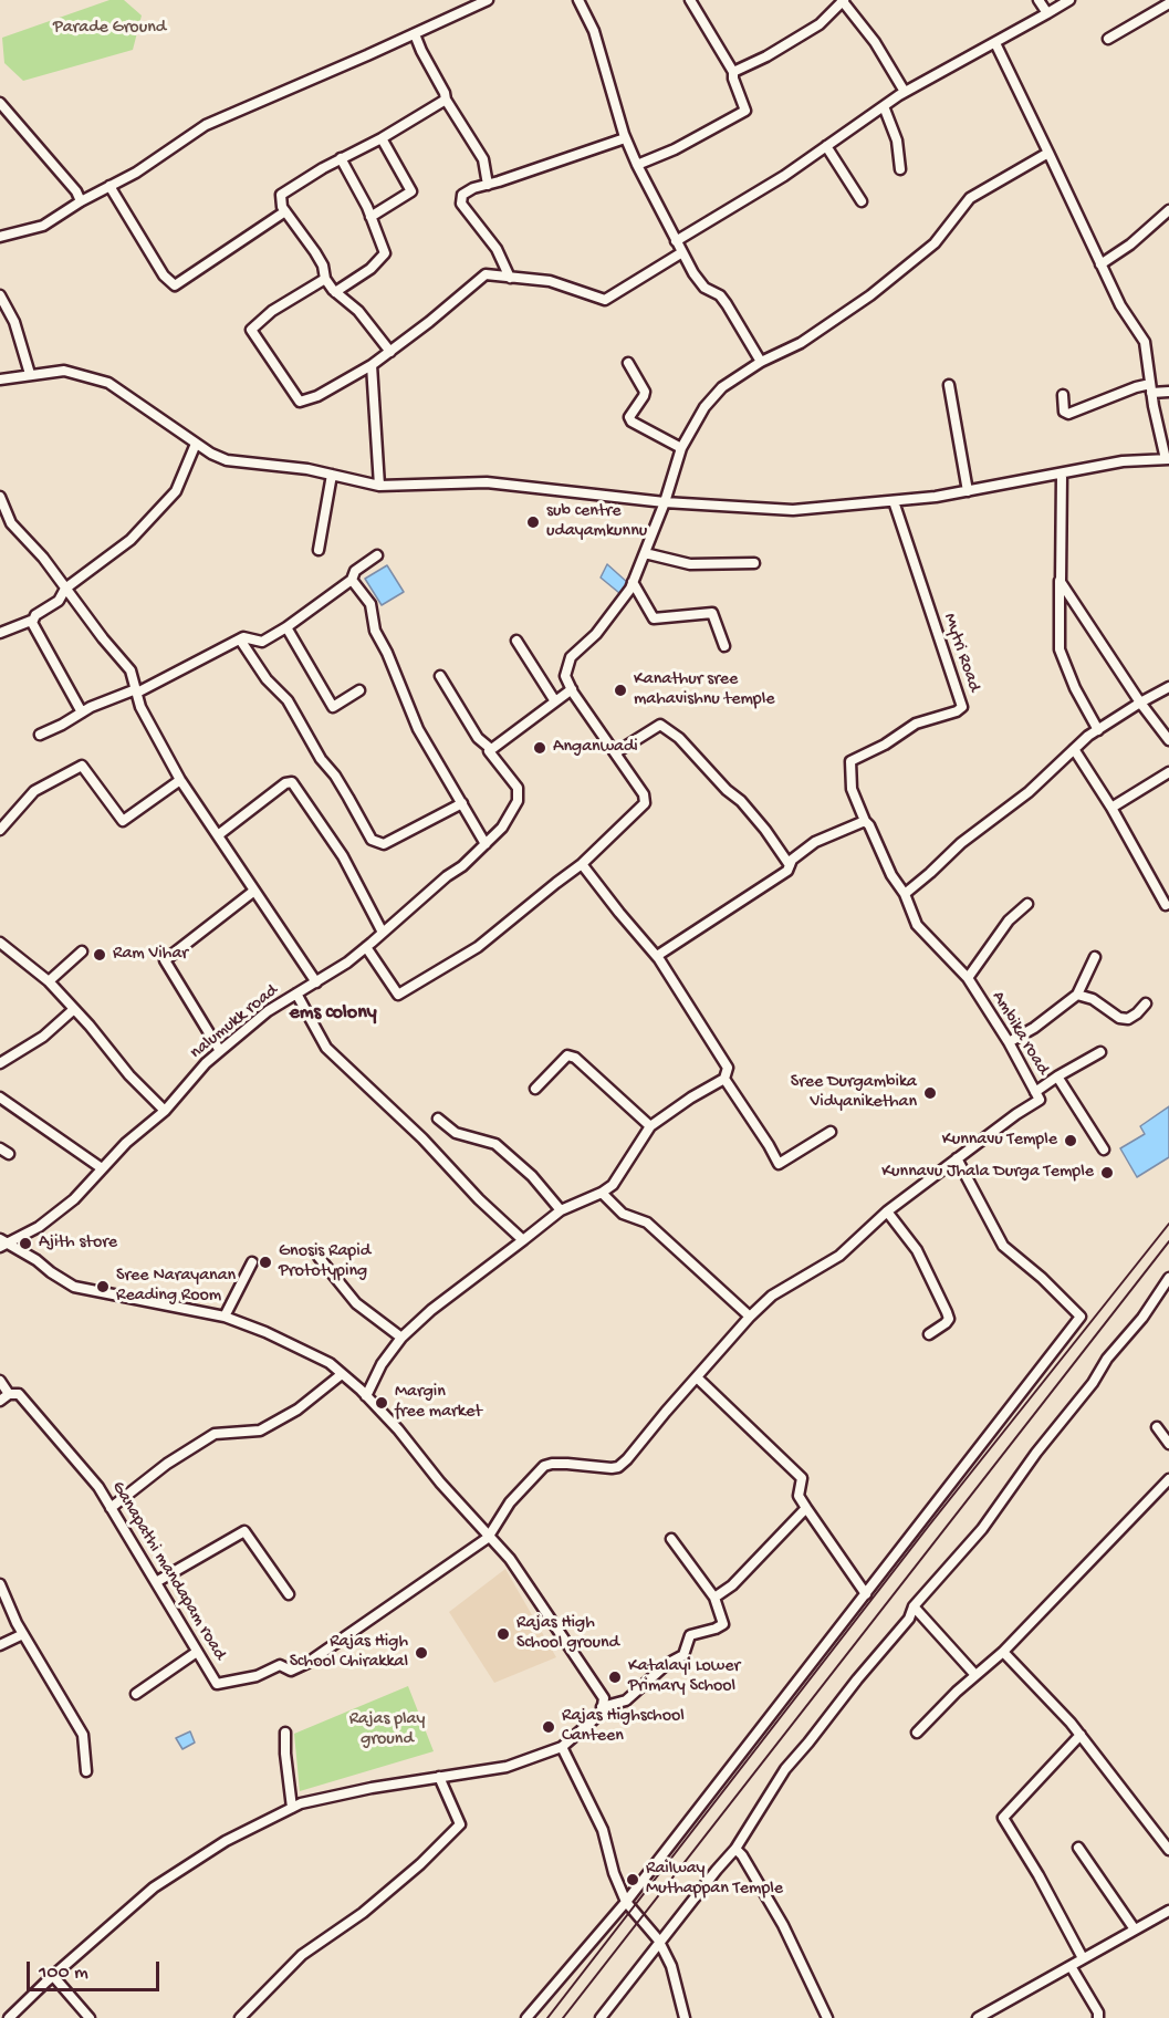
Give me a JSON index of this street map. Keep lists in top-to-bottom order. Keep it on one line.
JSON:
{"streets":{"street":["Mytri Road","nalumukk road","Ambika road","Ganapathi mandapam road"]},"crossings":[["Mytri Road","Ambika road"],["Ambika road","Ganapathi mandapam road"]],"districts":["ems colony"],"parks":["Parade Ground","Rajas play ground"],"places":["sub centre udayamkunnu","Kanathur sree mahavishnu temple","Anganwadi","Ram Vihar","Sree Durgambika Vidyanikethan","Kunnavu Temple","Kunnavu Jhala Durga Temple","Ajith store","Gnosis Rapid Prototyping","Sree Narayanan Reading Room","Margin free market","Rajas High School ground","Rajas High School Chirakkal","Katalayi Lower Primary School","Rajas Highschool Canteen","Railway Muthappan Temple"],"scale_bar":"100 m"}
